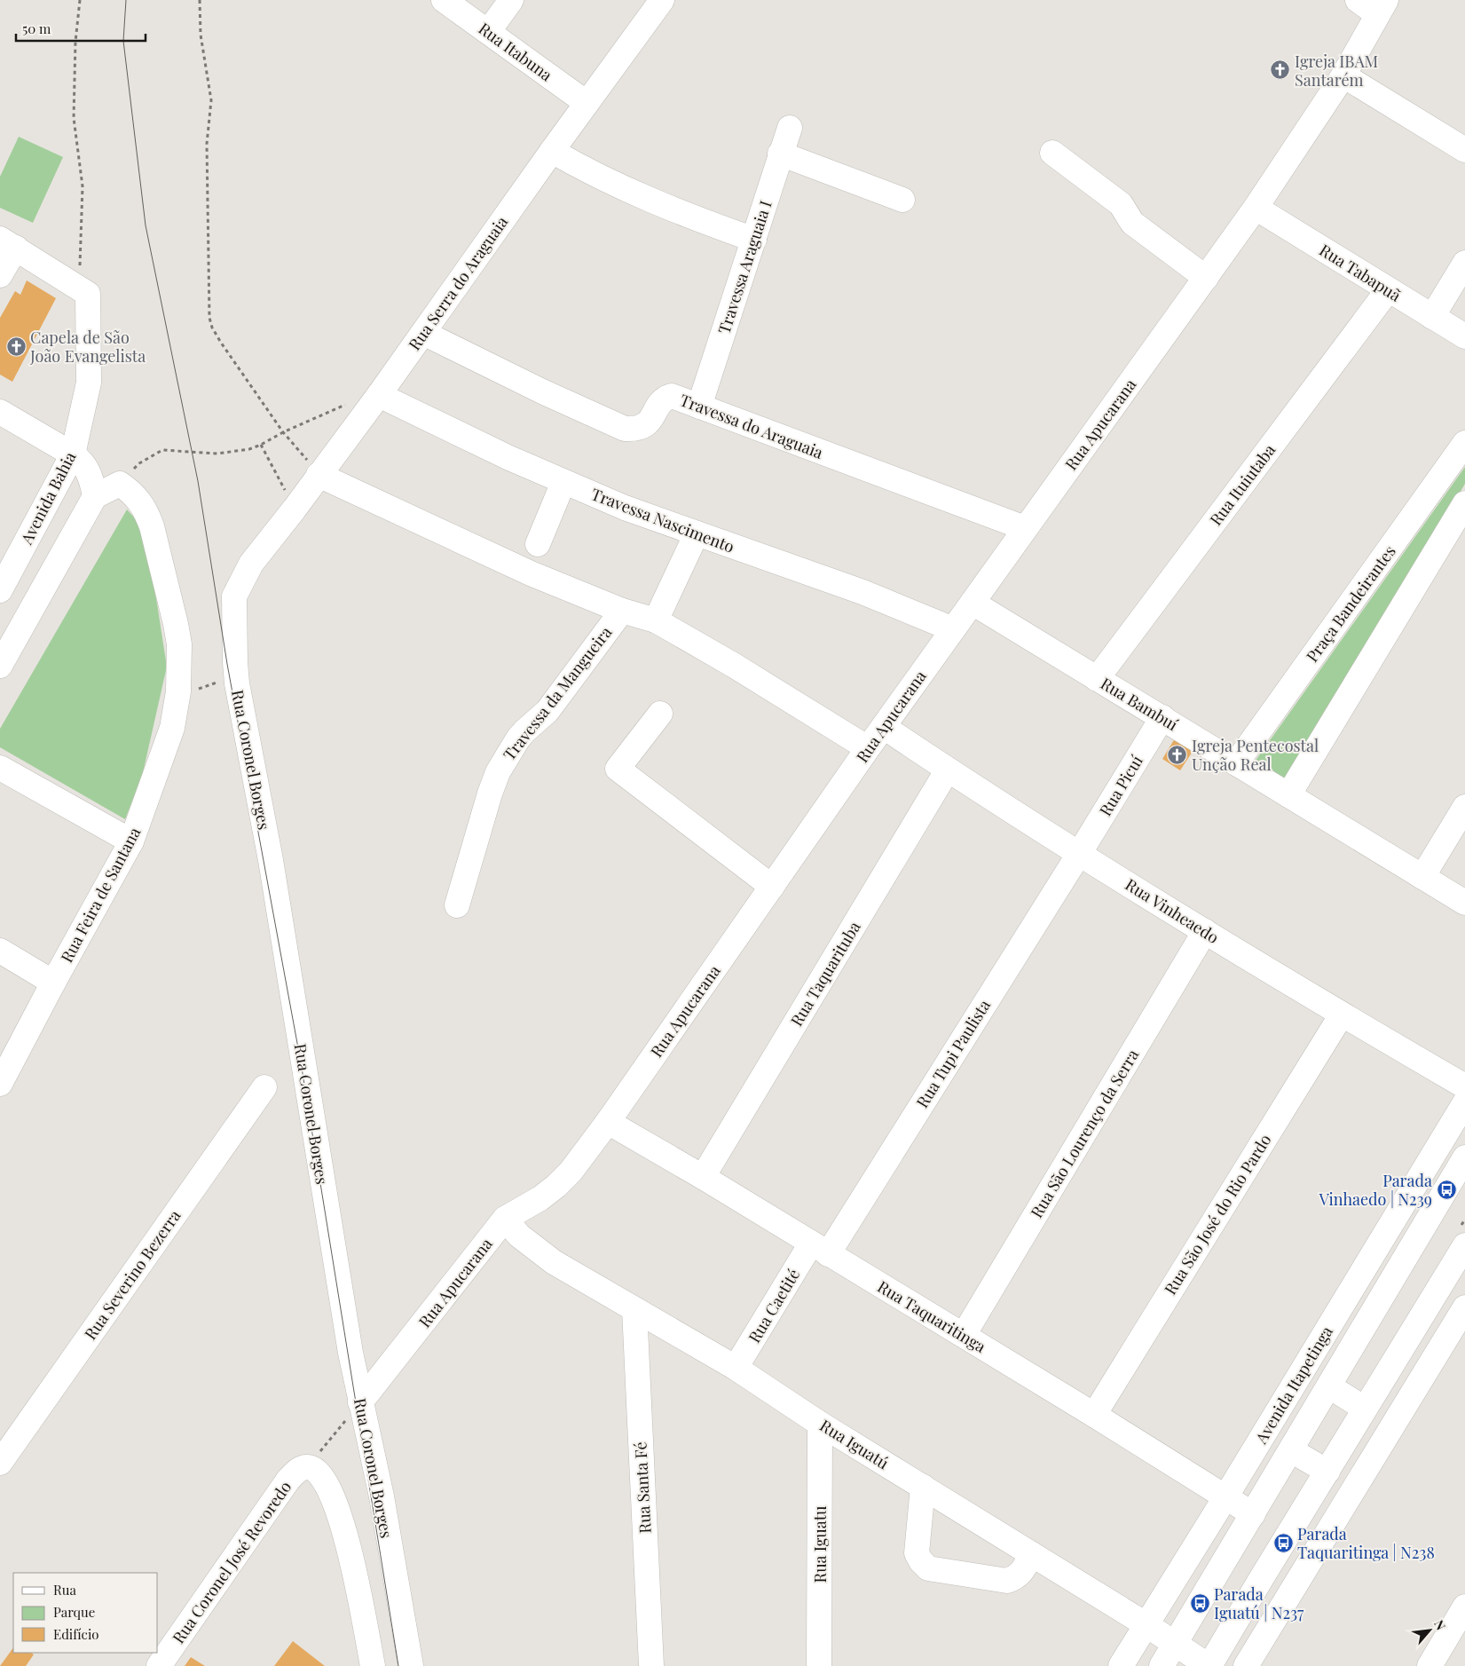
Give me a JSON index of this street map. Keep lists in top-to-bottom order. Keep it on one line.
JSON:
{"streets":{"street":["Rua Itabuna","Travessa Araguaia I","Rua Tabapuã","Rua Serra do Araguaia","Rua Apucarana","Travessa do Araguaia","Rua Ituiutaba","Avenida Bahia","Travessa Nascimento","Praça Bandeirantes","Travessa da Mangueira","Rua Bambuí","Rua Coronel Borges","Rua Picuí","Rua Feira de Santana","Rua Vinheaedo","Rua Taquarituba","Rua Tupi Paulista","Rua São Lourenço da Serra","Rua São José do Rio Pardo","Rua Severino Bezerra","Rua Caetité","Rua Taquaritinga","Avenida Itapetinga","Rua Iguatú","Rua Santa Fé","Rua Iguatu","Rua Coronel José Revoredo"]},"crossings":[["Rua Itabuna","Rua Serra do Araguaia"],["Travessa Araguaia I","Travessa do Araguaia"],["Rua Tabapuã","Rua Apucarana"],["Rua Tabapuã","Rua Ituiutaba"],["Rua Serra do Araguaia","Travessa do Araguaia"],["Rua Serra do Araguaia","Travessa Nascimento"],["Rua Serra do Araguaia","Travessa da Mangueira"],["Rua Serra do Araguaia","Rua Coronel Borges"],["Rua Apucarana","Travessa do Araguaia"],["Rua Apucarana","Travessa Nascimento"],["Rua Apucarana","Travessa da Mangueira"],["Rua Apucarana","Rua Bambuí"],["Rua Apucarana","Rua Coronel Borges"],["Rua Apucarana","Rua Vinheaedo"],["Rua Apucarana","Rua Taquaritinga"],["Rua Apucarana","Rua Iguatú"],["Rua Ituiutaba","Rua Bambuí"],["Praça Bandeirantes","Rua Bambuí"],["Rua Bambuí","Rua Picuí"],["Rua Picuí","Rua Vinheaedo"],["Rua Picuí","Rua Tupi Paulista"],["Rua Vinheaedo","Rua Taquarituba"],["Rua Vinheaedo","Rua Tupi Paulista"],["Rua Vinheaedo","Rua São Lourenço da Serra"],["Rua Vinheaedo","Rua São José do Rio Pardo"],["Rua Taquarituba","Rua Taquaritinga"],["Rua Tupi Paulista","Rua Caetité"],["Rua Tupi Paulista","Rua Taquaritinga"],["Rua São Lourenço da Serra","Rua Taquaritinga"],["Rua São José do Rio Pardo","Rua Taquaritinga"],["Rua Caetité","Rua Taquaritinga"],["Rua Caetité","Rua Iguatú"],["Rua Taquaritinga","Avenida Itapetinga"],["Avenida Itapetinga","Rua Iguatú"],["Rua Iguatú","Rua Santa Fé"],["Rua Iguatú","Rua Iguatu"]],"places":{"church":["Igreja IBAM Santarém","Capela de São João Evangelista","Igreja Pentecostal Unção Real"],"bus stop":["Parada Vinhaedo | N239","Parada Taquaritinga | N238","Parada Iguatú | N237"]},"legend":["Rua","Parque","Edifício"],"scale_bar":"50 m","north":"top right"}
